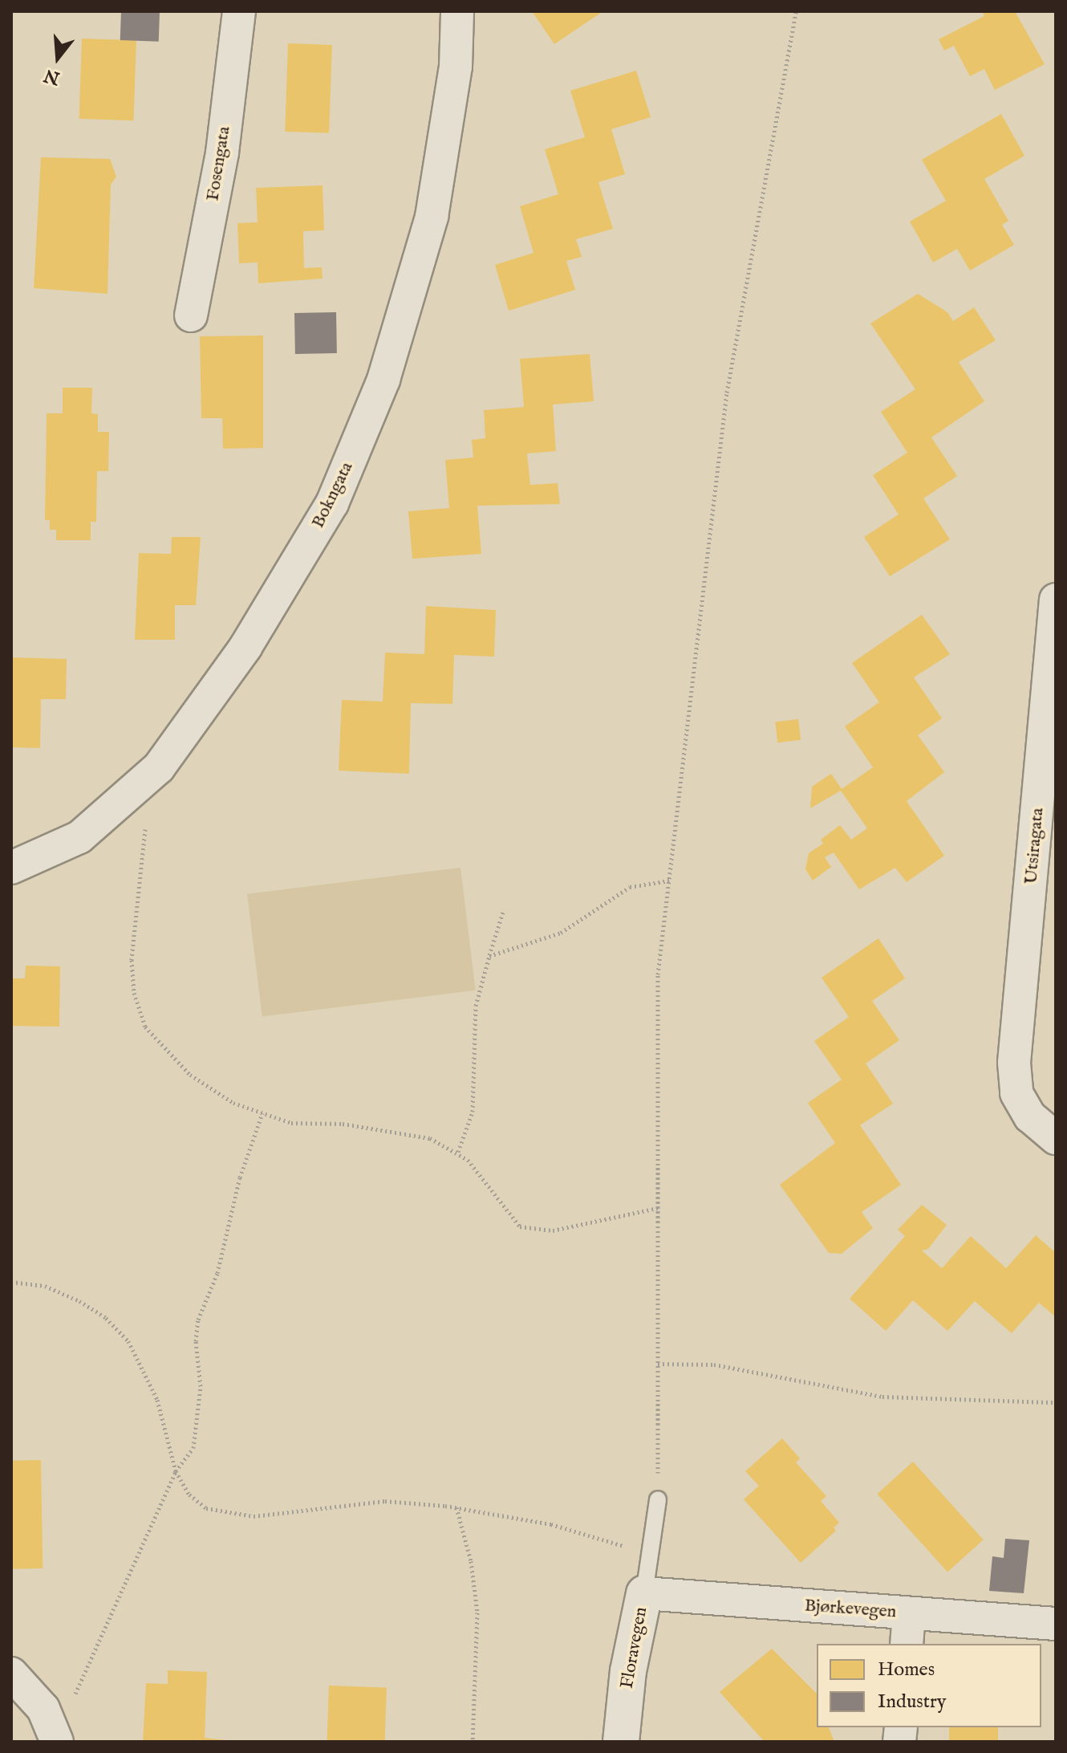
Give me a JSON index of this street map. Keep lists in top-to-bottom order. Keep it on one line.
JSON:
{"streets":{"street":["Fosengata","Bokngata","Utsiragata","Bjørkevegen","Floravegen"]},"crossings":[["Bjørkevegen","Floravegen"]],"legend":["Homes","Industry"],"north":"bottom"}
